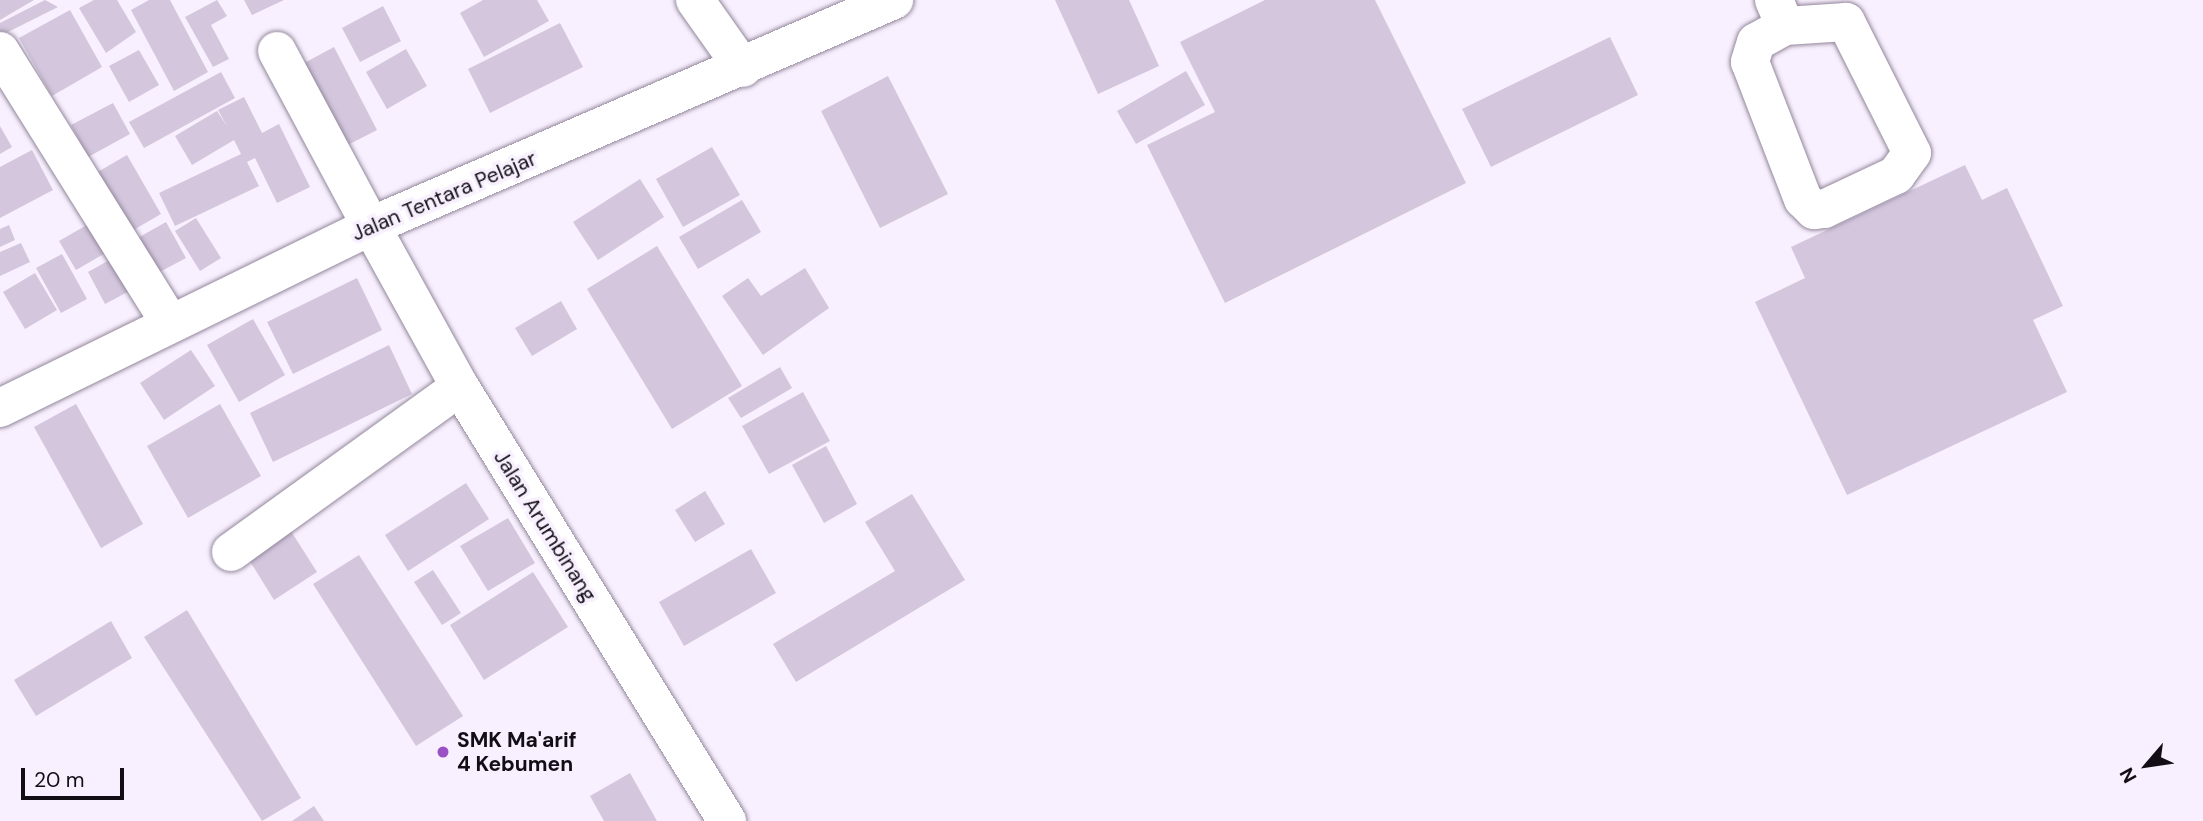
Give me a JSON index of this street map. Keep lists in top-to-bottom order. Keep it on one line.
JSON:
{"streets":{"main road":["Jalan Tentara Pelajar","Jalan Arumbinang"]},"crossings":[["Jalan Tentara Pelajar","Jalan Arumbinang"]],"places":["SMK Ma'arif 4 Kebumen"],"scale_bar":"20 m","north":"bottom left"}
